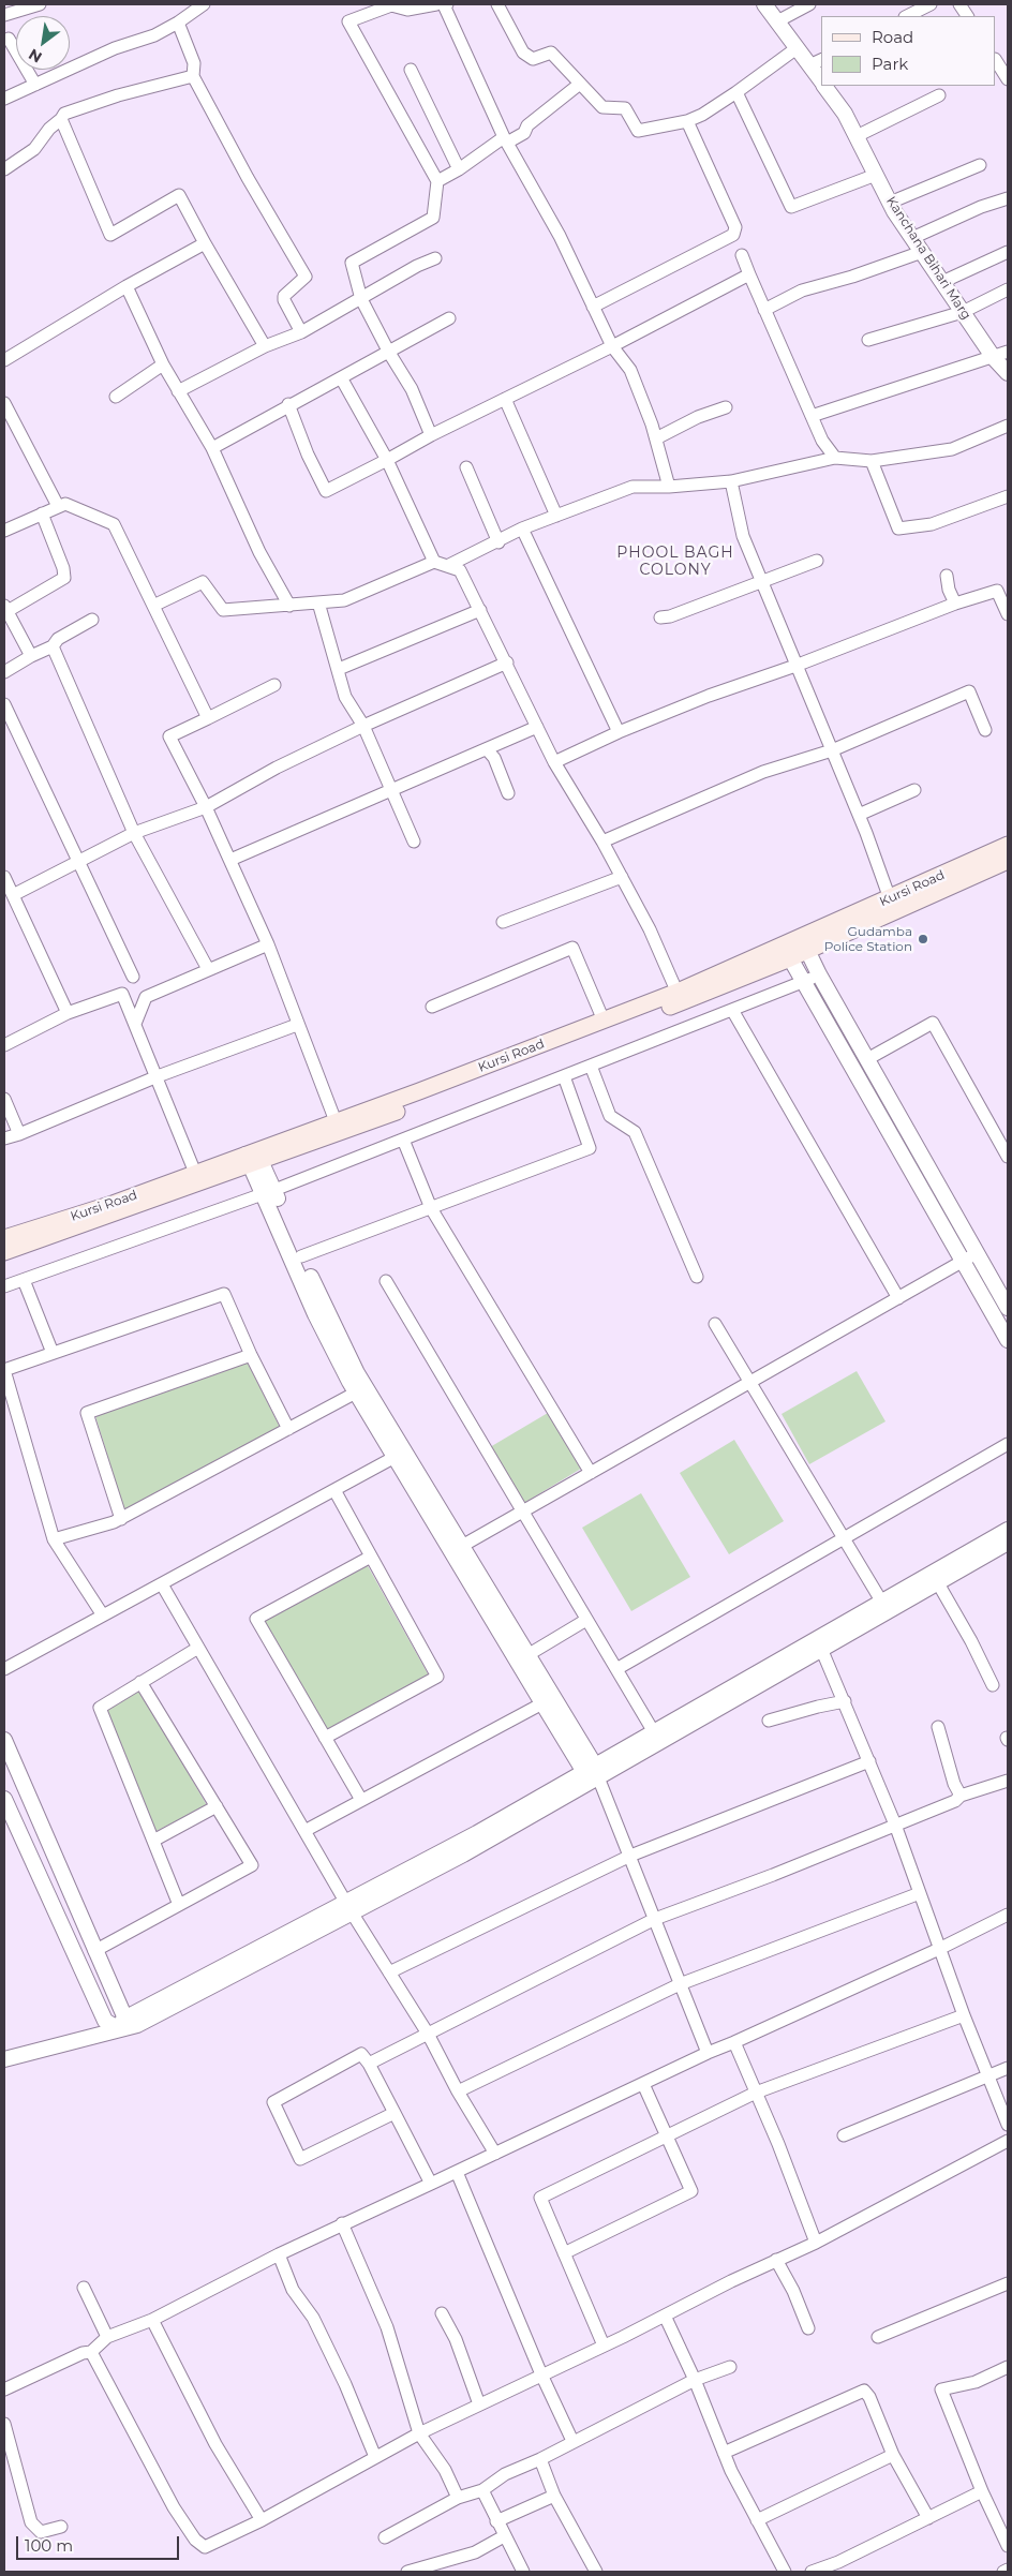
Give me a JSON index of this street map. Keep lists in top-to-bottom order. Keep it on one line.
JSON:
{"streets":{"main road":["Kursi Road"],"street":["Kanchana Bihari Marg"]},"districts":["PHOOL BAGH COLONY"],"places":["Gudamba Police Station"],"legend":["Road","Park"],"scale_bar":"100 m","north":"bottom left"}
